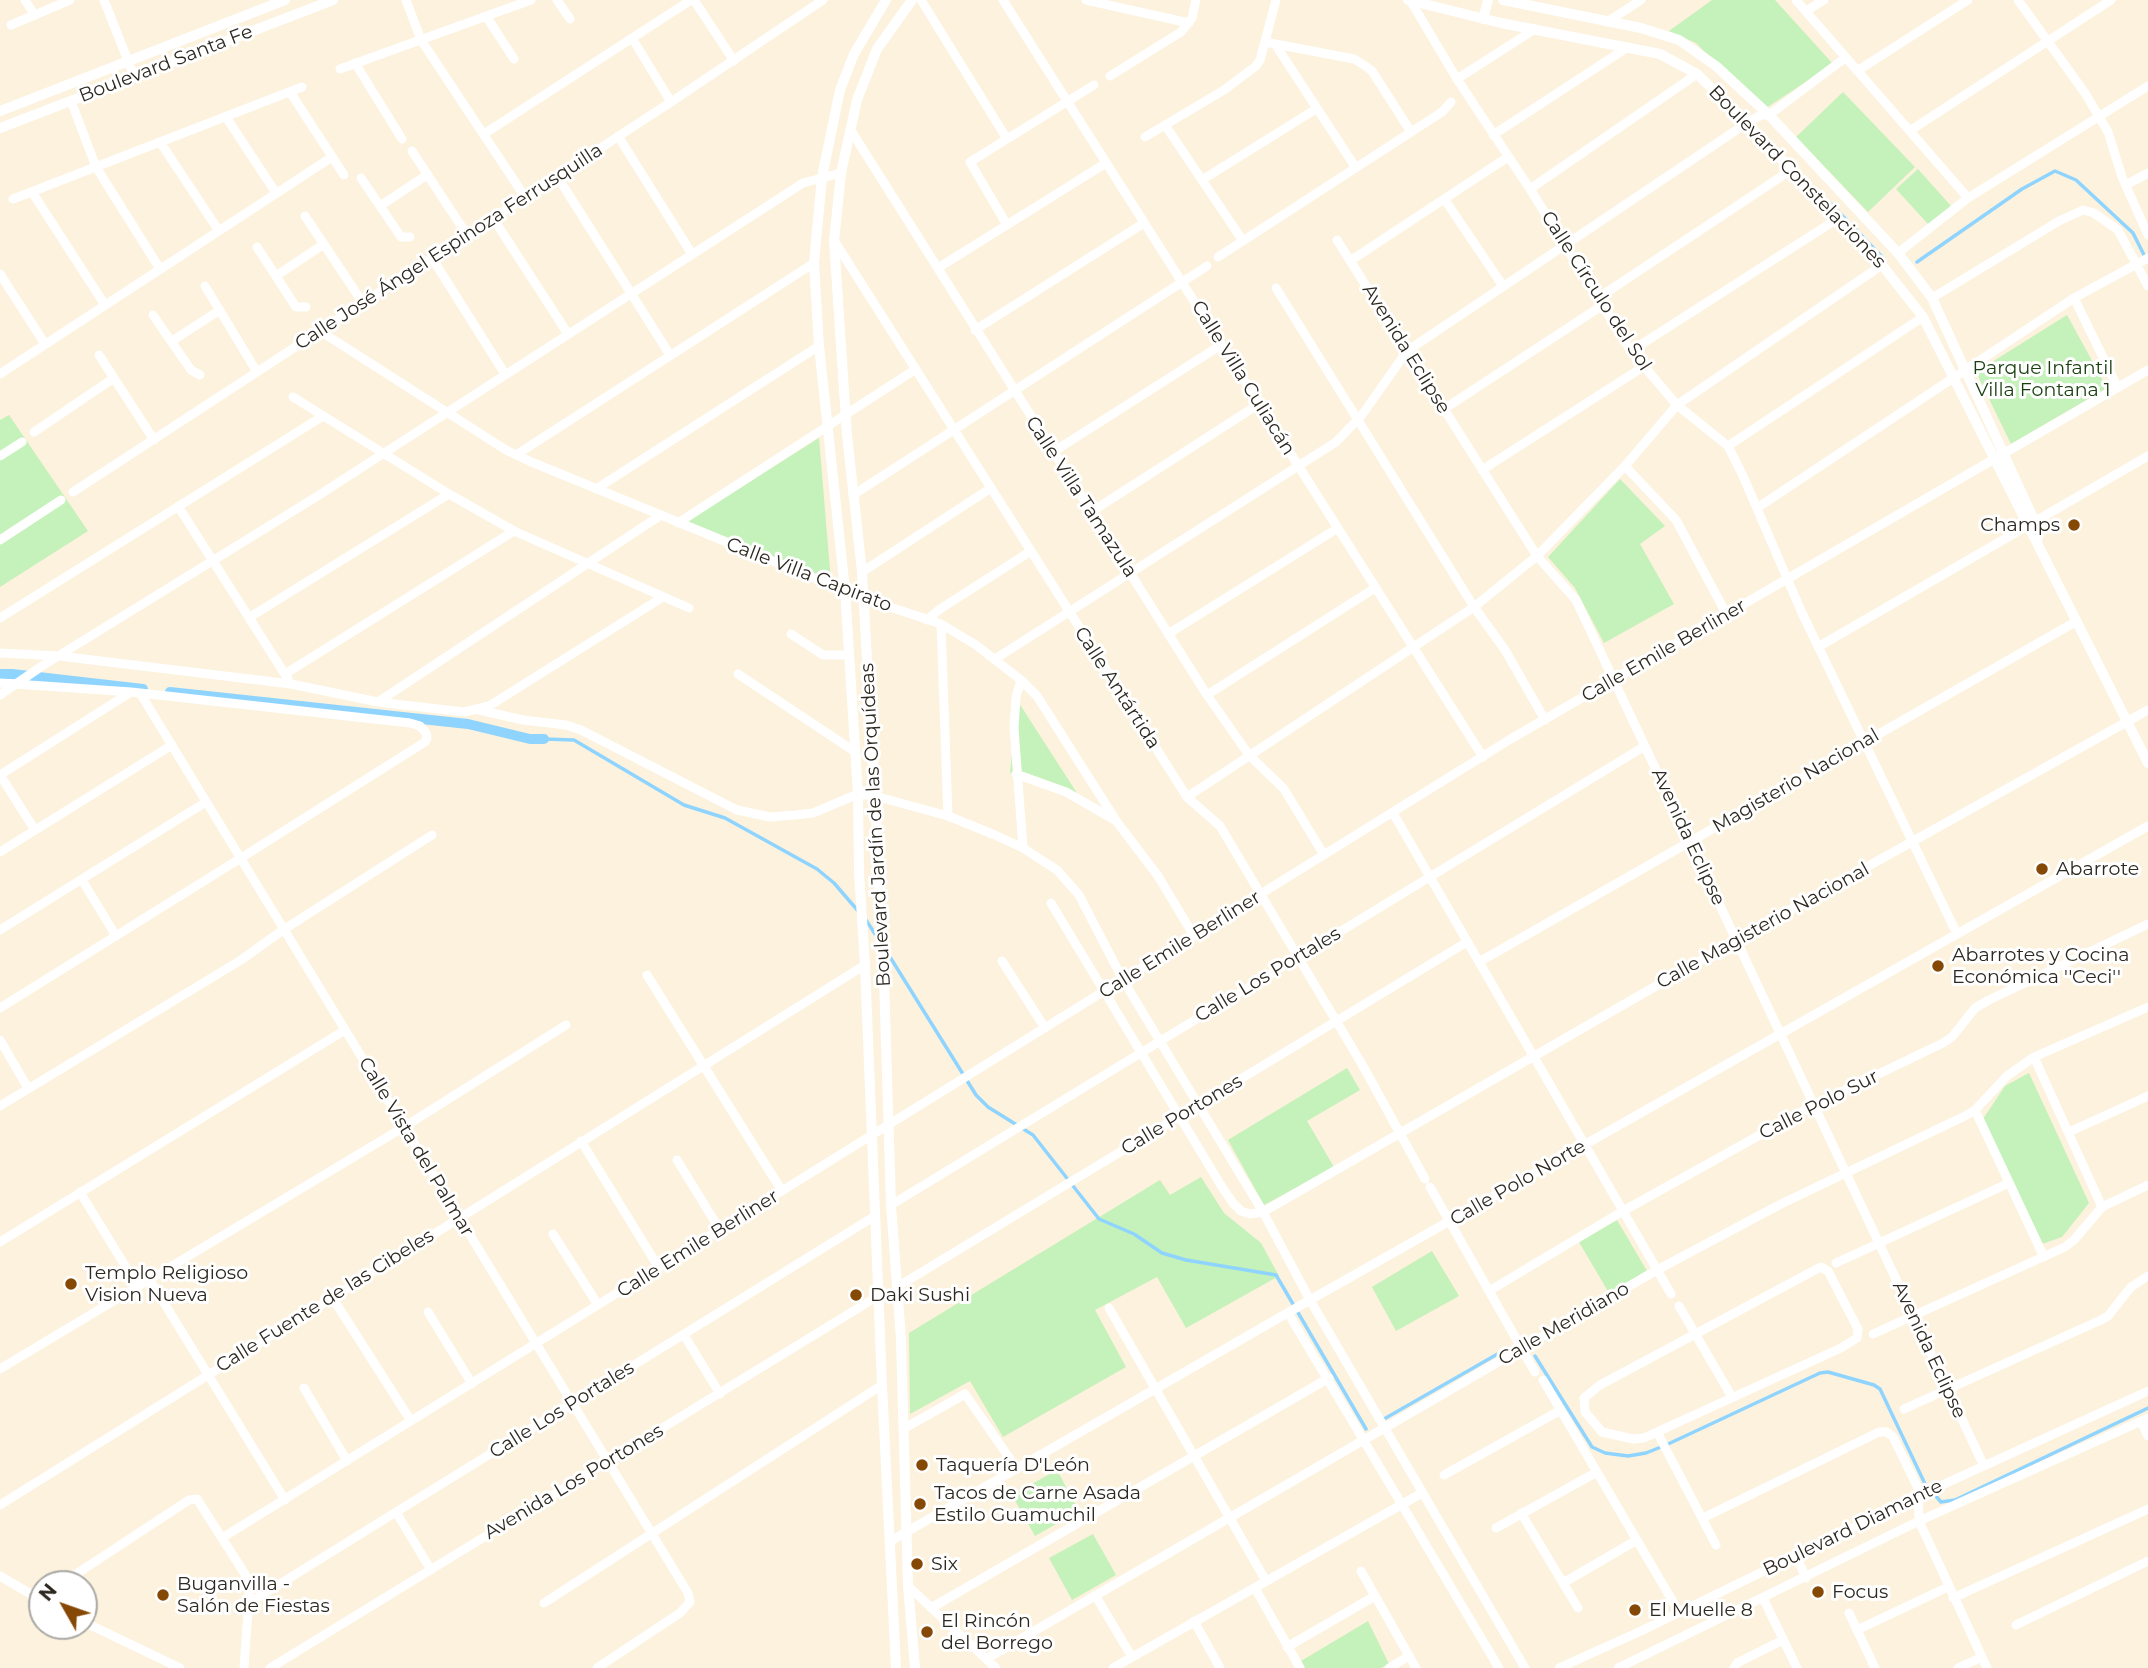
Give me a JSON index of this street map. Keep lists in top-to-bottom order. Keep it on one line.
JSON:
{"streets":{"street":["Boulevard Santa Fe","Boulevard Constelaciones","Calle José Ángel Espinoza Ferrusquilla","Calle Círculo del Sol","Avenida Eclipse","Calle Villa Culiacán","Calle Villa Tamazula","Calle Villa Capirato","Calle Emile Berliner","Calle Antártida","Magisterio Nacional","Boulevard Jardín de las Orquídeas","Calle Magisterio Nacional","Calle Los Portales","Calle Polo Sur","Calle Portones","Calle Vista del Palmar","Calle Polo Norte","Calle Fuente de las Cibeles","Calle Meridiano","Avenida Los Portones","Boulevard Diamante"]},"crossings":[["Boulevard Constelaciones","Calle Círculo del Sol"],["Boulevard Constelaciones","Calle Emile Berliner"],["Boulevard Constelaciones","Magisterio Nacional"],["Boulevard Constelaciones","Calle Magisterio Nacional"],["Calle José Ángel Espinoza Ferrusquilla","Calle Villa Capirato"],["Calle Círculo del Sol","Calle Emile Berliner"],["Calle Círculo del Sol","Magisterio Nacional"],["Calle Círculo del Sol","Calle Magisterio Nacional"],["Calle Círculo del Sol","Calle Polo Norte"],["Avenida Eclipse","Calle Emile Berliner"],["Avenida Eclipse","Magisterio Nacional"],["Avenida Eclipse","Calle Magisterio Nacional"],["Avenida Eclipse","Calle Los Portales"],["Avenida Eclipse","Calle Polo Sur"],["Avenida Eclipse","Calle Polo Norte"],["Avenida Eclipse","Calle Meridiano"],["Avenida Eclipse","Boulevard Diamante"],["Calle Villa Culiacán","Calle Emile Berliner"],["Calle Villa Tamazula","Calle Emile Berliner"],["Calle Villa Tamazula","Boulevard Jardín de las Orquídeas"],["Calle Villa Capirato","Calle Emile Berliner"],["Calle Villa Capirato","Boulevard Jardín de las Orquídeas"],["Calle Emile Berliner","Calle Antártida"],["Calle Emile Berliner","Boulevard Jardín de las Orquídeas"],["Calle Emile Berliner","Calle Vista del Palmar"],["Calle Antártida","Boulevard Jardín de las Orquídeas"],["Calle Antártida","Calle Magisterio Nacional"],["Calle Antártida","Calle Los Portales"],["Calle Antártida","Calle Polo Sur"],["Calle Antártida","Calle Portones"],["Calle Antártida","Calle Polo Norte"],["Calle Antártida","Calle Meridiano"],["Boulevard Jardín de las Orquídeas","Calle Los Portales"],["Boulevard Jardín de las Orquídeas","Calle Portones"],["Boulevard Jardín de las Orquídeas","Calle Polo Norte"],["Boulevard Jardín de las Orquídeas","Calle Fuente de las Cibeles"],["Boulevard Jardín de las Orquídeas","Avenida Los Portones"],["Calle Los Portales","Calle Vista del Palmar"],["Calle Vista del Palmar","Calle Fuente de las Cibeles"],["Calle Vista del Palmar","Avenida Los Portones"]],"parks":["Parque Infantil Villa Fontana 1"],"places":["Champs","Abarrote","Abarrotes y Cocina Económica ''Ceci''","Templo Religioso Vision Nueva","Daki Sushi","Taquería D'León","Tacos de Carne Asada Estilo Guamuchil","Six","Focus","Buganvilla - Salón de Fiestas","El Muelle 8","El Rincón del Borrego"],"north":"top left"}
